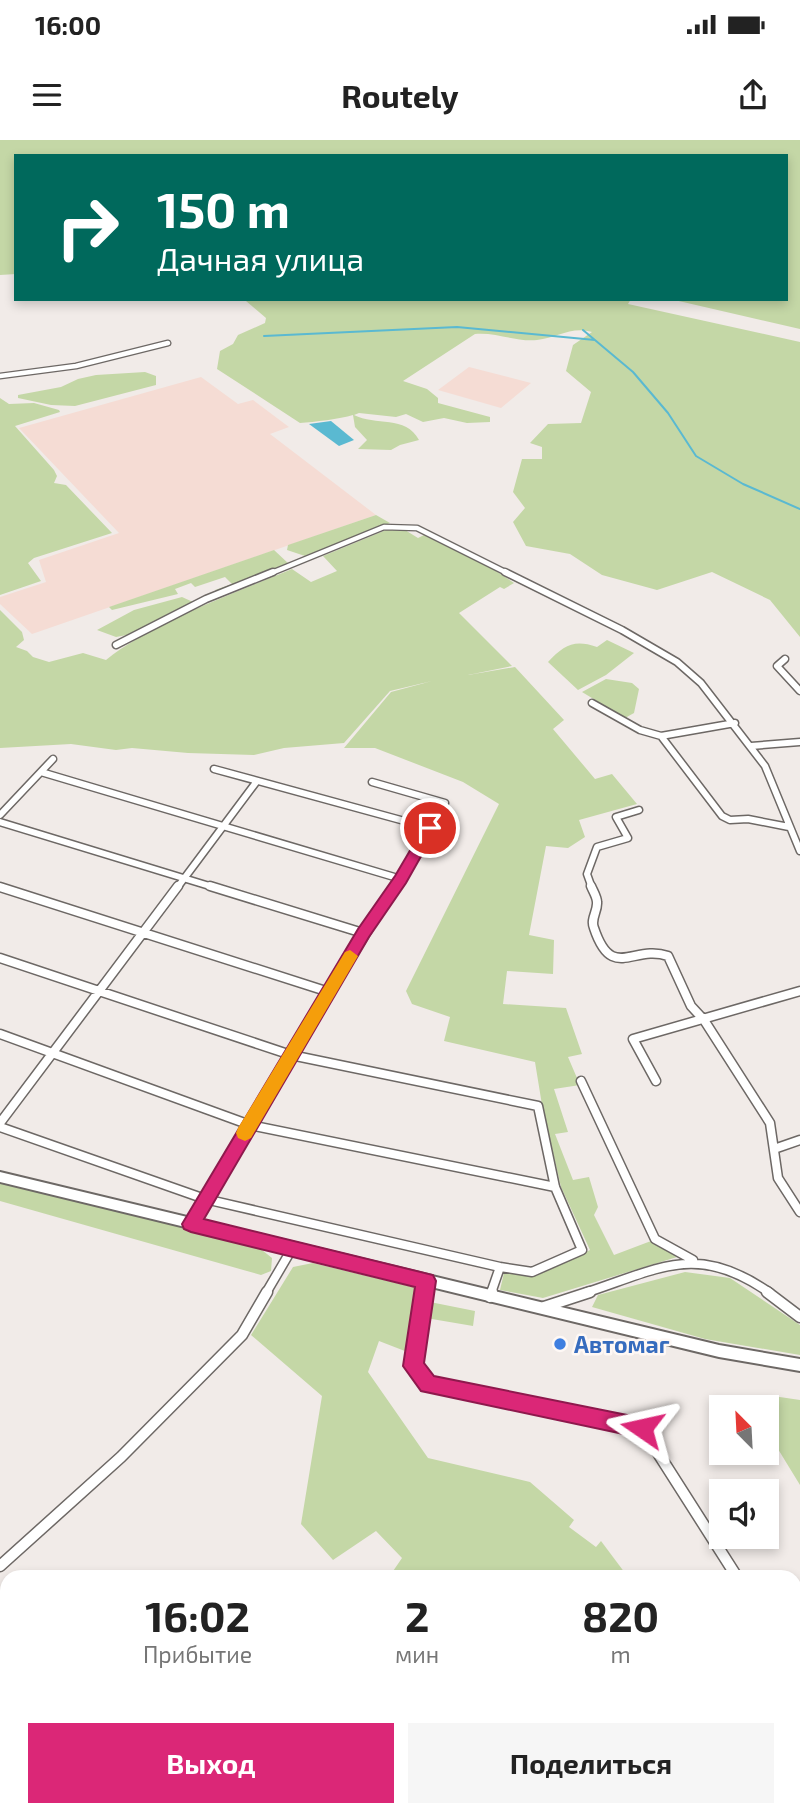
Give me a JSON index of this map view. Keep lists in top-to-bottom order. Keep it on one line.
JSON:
{"places":["Автомаг"],"north":"top left","page":{"status":"16:00","header":"Routely","turn":["150 m","Дачная улица"],"eta":["16:02","Прибытие","2","мин","820","m"],"buttons":["Выход","Поделиться"]}}
